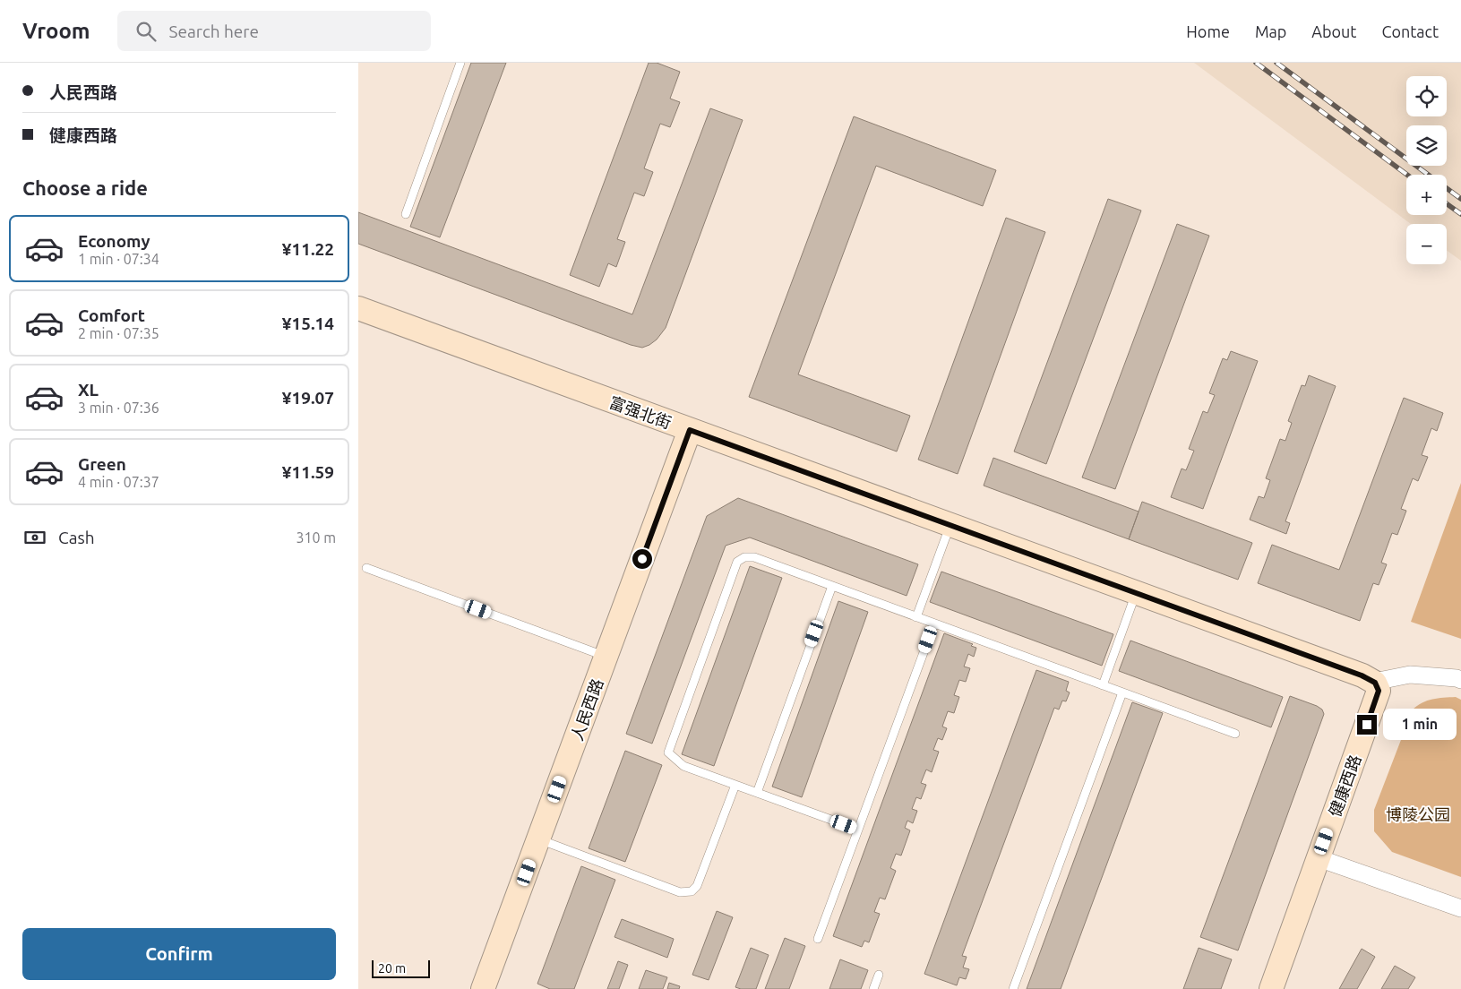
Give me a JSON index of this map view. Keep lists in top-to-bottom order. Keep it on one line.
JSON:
{"streets":{"street":["富强北街","人民西路","健康西路"]},"crossings":[["富强北街","人民西路"],["富强北街","健康西路"]],"parks":["博陵公园"],"scale_bar":"20 m","page":{"header":"Vroom","search":"Search here","nav":["Home","Map","About","Contact"],"banner":["人民西路","健康西路"],"map_buttons":["+","−"],"heading":"Choose a ride","list":[{"name":"Economy","note":"1 min · 07:34","value":"¥11.22"},{"name":"Comfort","note":"2 min · 07:35","value":"¥15.14"},{"name":"XL","note":"3 min · 07:36","value":"¥19.07"},{"name":"Green","note":"4 min · 07:37","value":"¥11.59"}],"pay":["Cash","310 m"],"bubble":"1 min","buttons":"Confirm","scale":"20 m"}}
